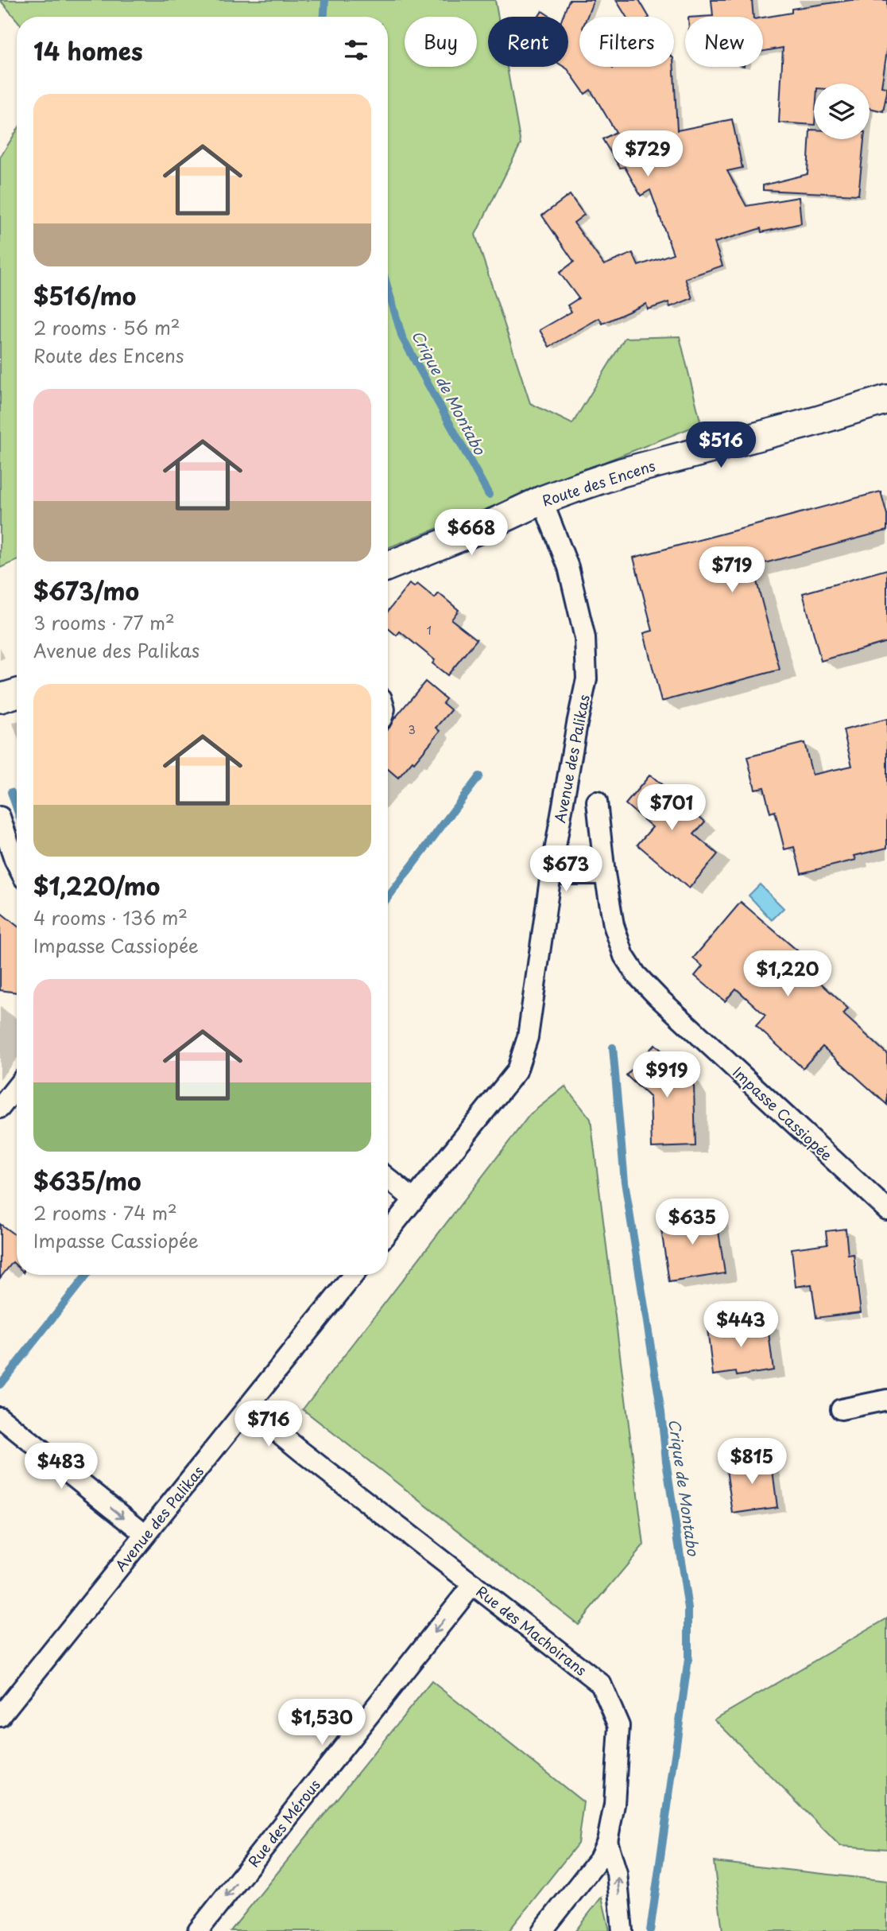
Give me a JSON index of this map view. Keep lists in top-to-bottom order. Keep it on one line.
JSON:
{"streets":{"street":["Route des Encens","Avenue des Palikas","Impasse Cassiopée","Rue des Machoirans","Rue des Mérous"]},"crossings":[["Route des Encens","Avenue des Palikas"],["Avenue des Palikas","Rue des Machoirans"],["Rue des Machoirans","Rue des Mérous"]],"one_way":["Rue des Mérous"],"water":["Crique de Montabo"],"house_numbers":["1","3"],"page":{"chip":["Buy","Rent","Filters","New"],"heading":"14 homes","list":[{"name":"$516/mo","note":"2 rooms · 56 m² · Route des Encens"},{"name":"$673/mo","note":"3 rooms · 77 m² · Avenue des Palikas"},{"name":"$1,220/mo","note":"4 rooms · 136 m² · Impasse Cassiopée"},{"name":"$635/mo","note":"2 rooms · 74 m² · Impasse Cassiopée"}],"price":["$729","$516","$668","$719","$701","$673","$1,220","$919","$635","$443","$716","$815","$483","$1,530"]}}
